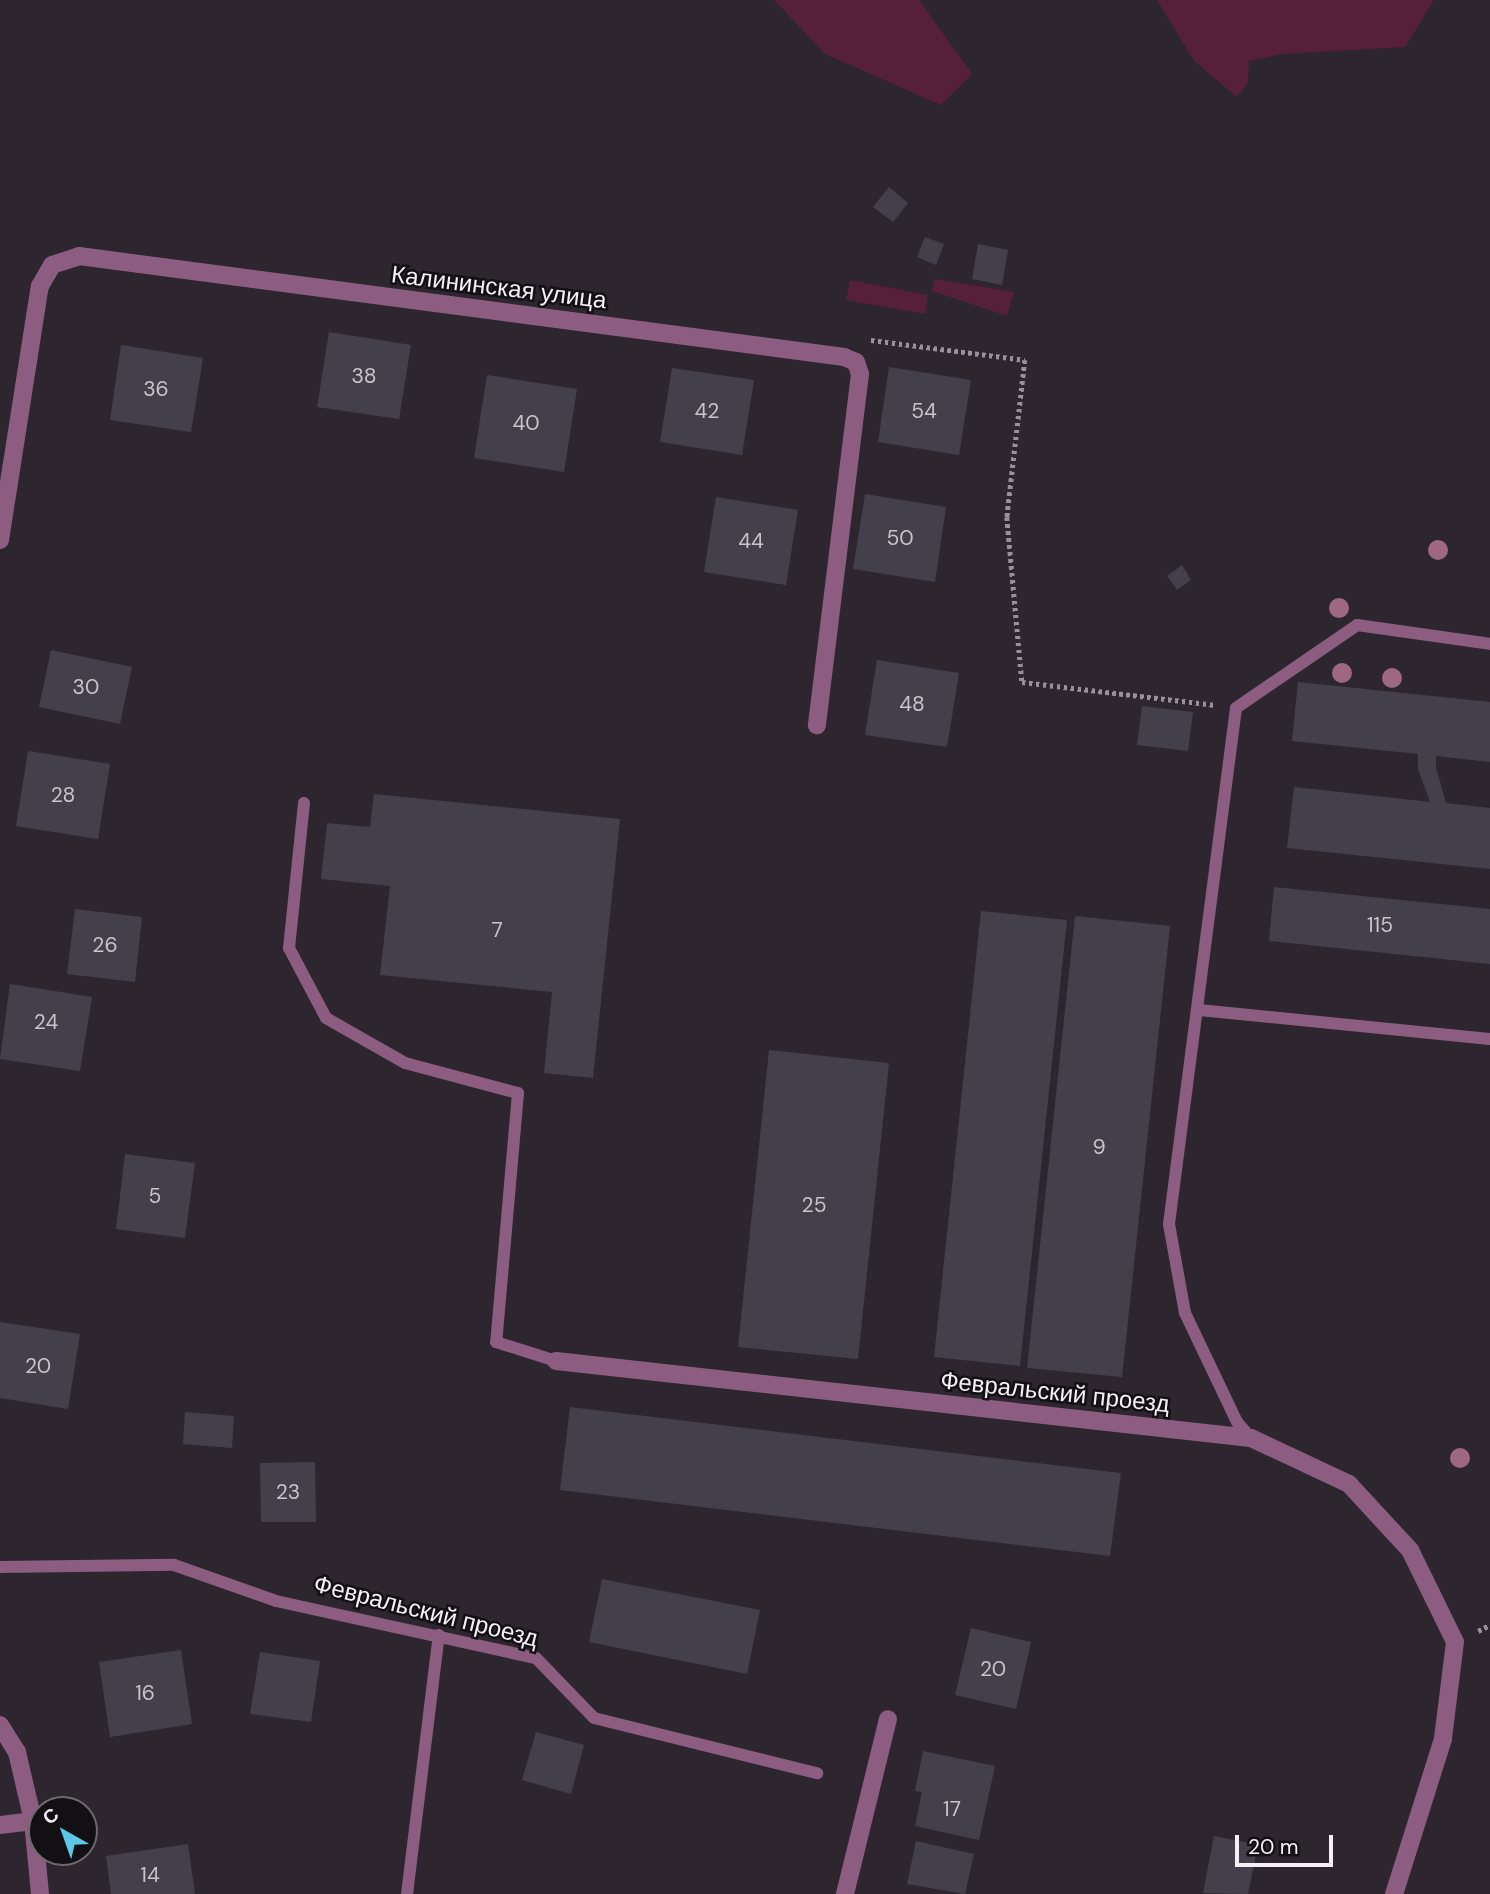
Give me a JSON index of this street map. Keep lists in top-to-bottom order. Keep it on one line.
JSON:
{"streets":{"street":["Калининская улица","Февральский проезд"]},"house_numbers":["38","36","42","54","40","50","44","30","48","28","115","7","26","24","9","5","25","20","23","20","16","17","14"],"scale_bar":"20 m","north":"top left"}
